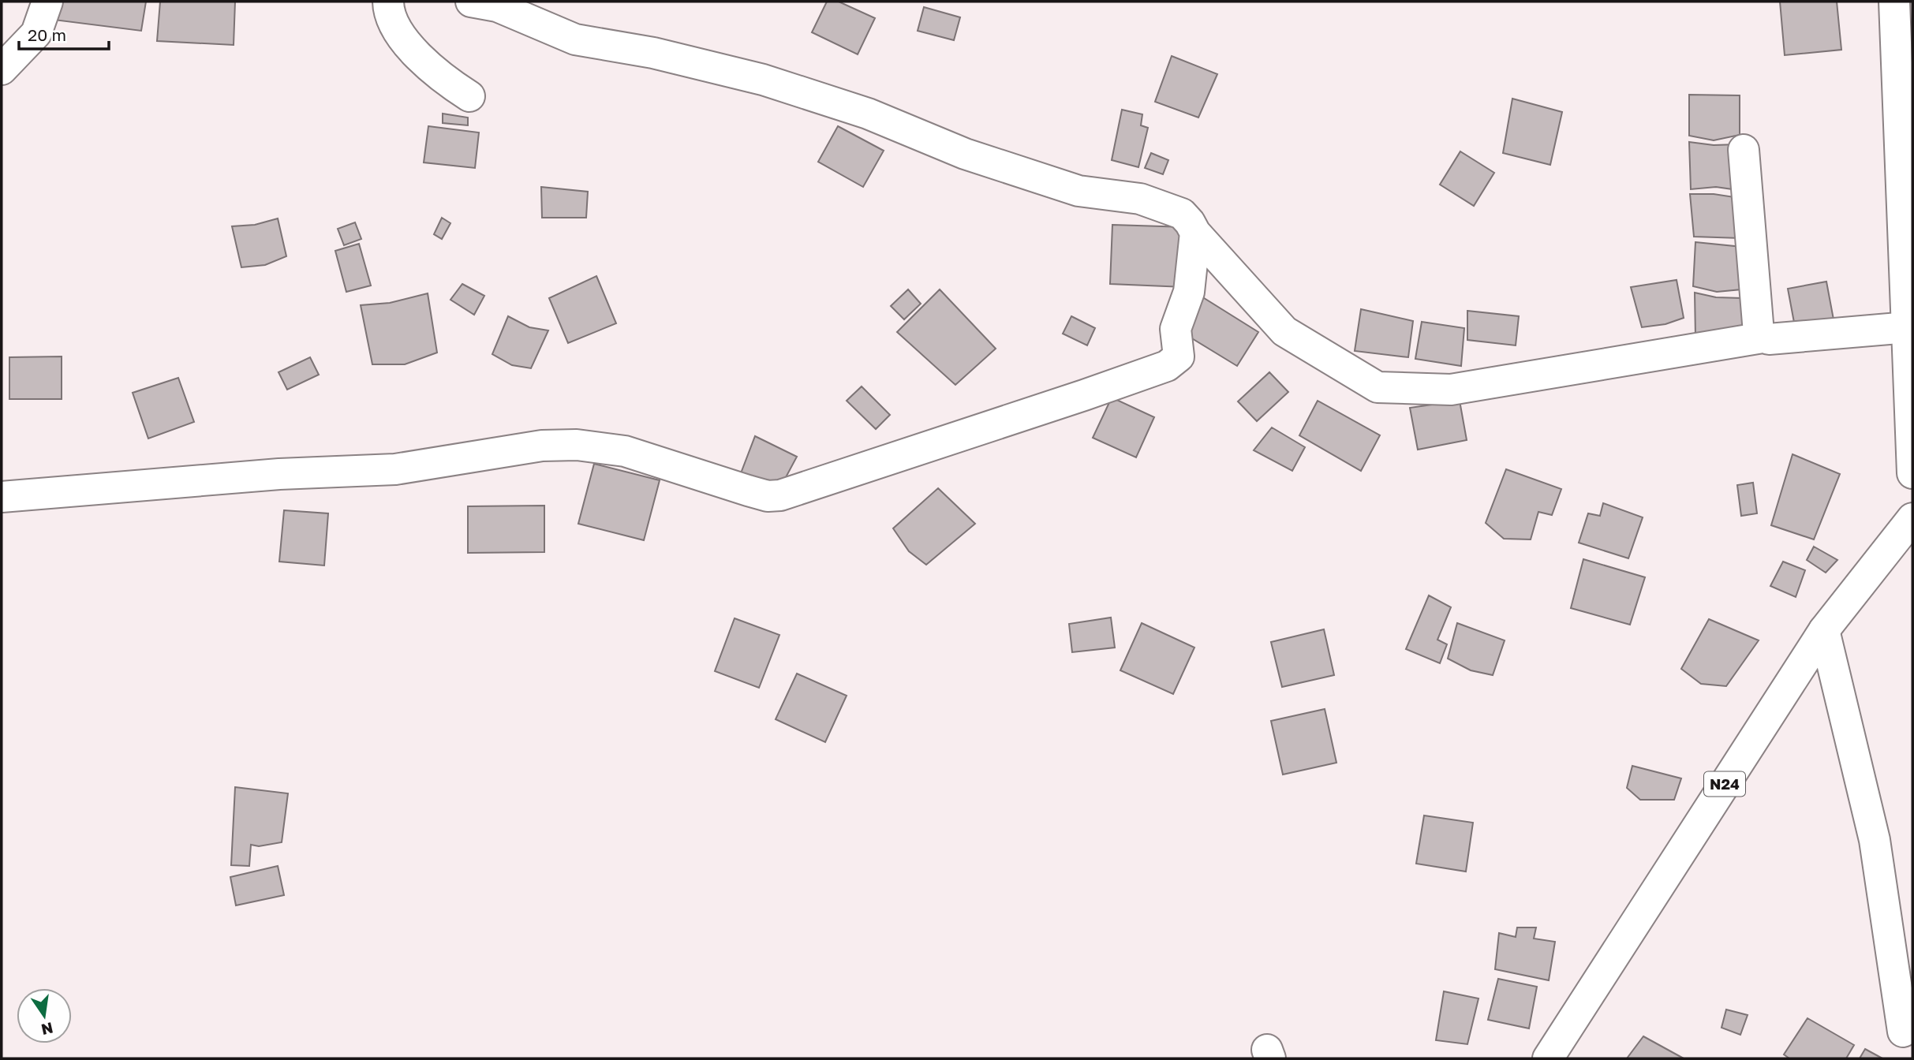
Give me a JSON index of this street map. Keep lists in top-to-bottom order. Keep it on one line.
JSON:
{"streets":{"street":["N24"]},"scale_bar":"20 m","north":"bottom"}
